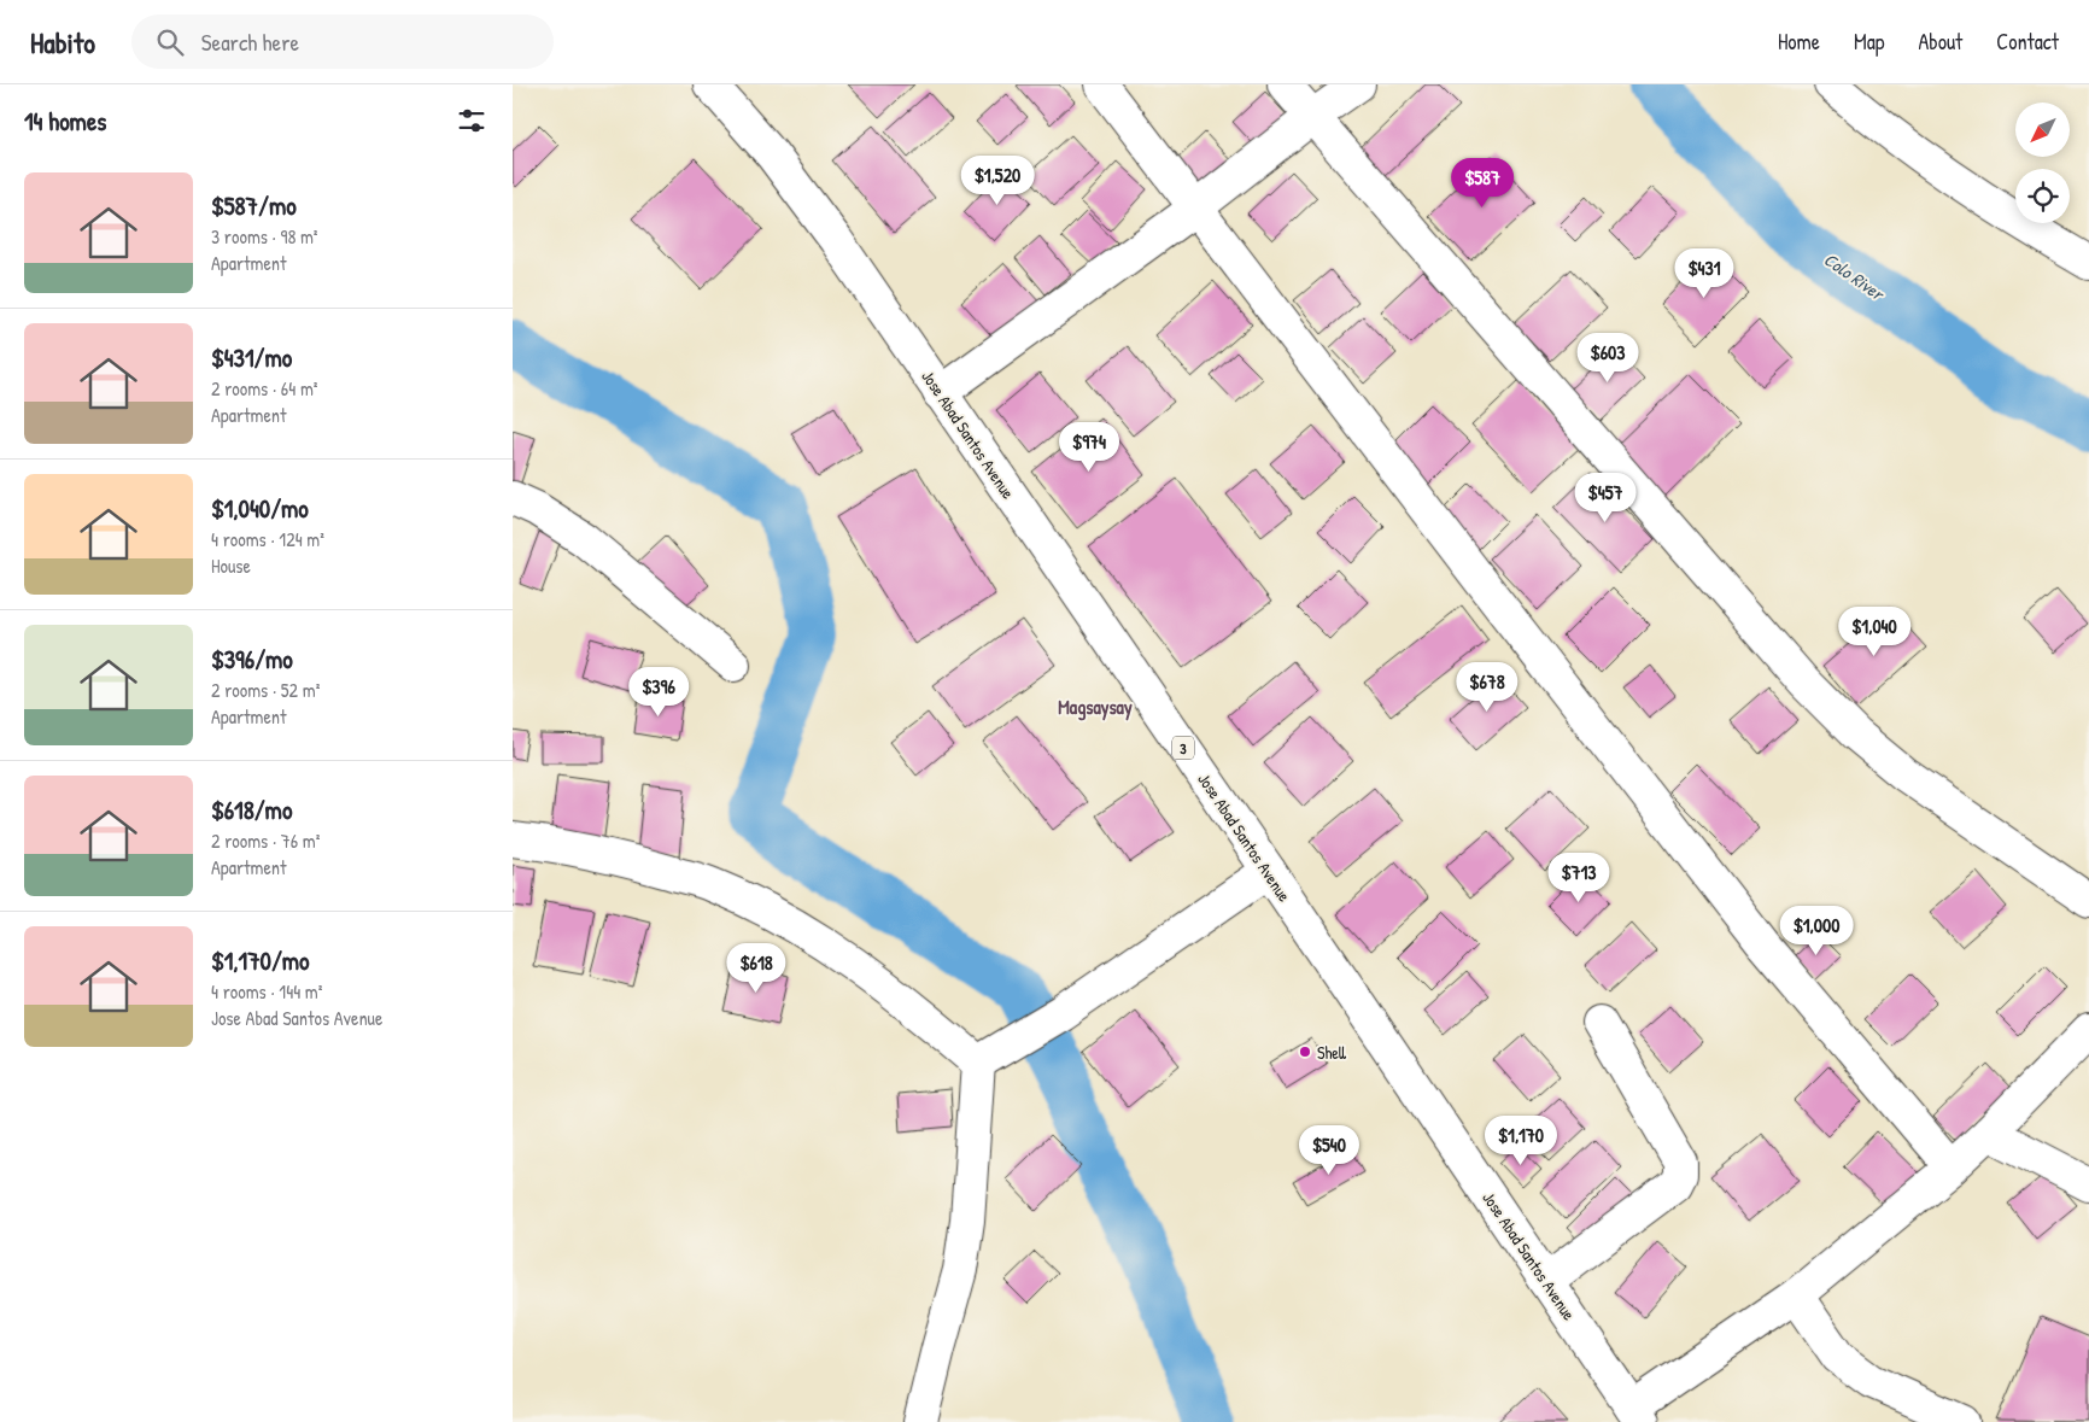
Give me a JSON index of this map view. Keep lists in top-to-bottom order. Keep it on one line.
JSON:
{"streets":{"main road":["Jose Abad Santos Avenue","3"]},"districts":["Magsaysay"],"water":["Colo River"],"places":["Shell"],"north":"bottom left","page":{"header":"Habito","search":"Search here","nav":["Home","Map","About","Contact"],"heading":"14 homes","price":["$1,520","$587","$431","$603","$974","$457","$1,040","$678","$396","$713","$1,000","$618","$1,170","$540"],"list":[{"name":"$587/mo","note":"3 rooms · 98 m² · Apartment"},{"name":"$431/mo","note":"2 rooms · 64 m² · Apartment"},{"name":"$1,040/mo","note":"4 rooms · 124 m² · House"},{"name":"$396/mo","note":"2 rooms · 52 m² · Apartment"},{"name":"$618/mo","note":"2 rooms · 76 m² · Apartment"},{"name":"$1,170/mo","note":"4 rooms · 144 m² · Jose Abad Santos Avenue"}]}}
